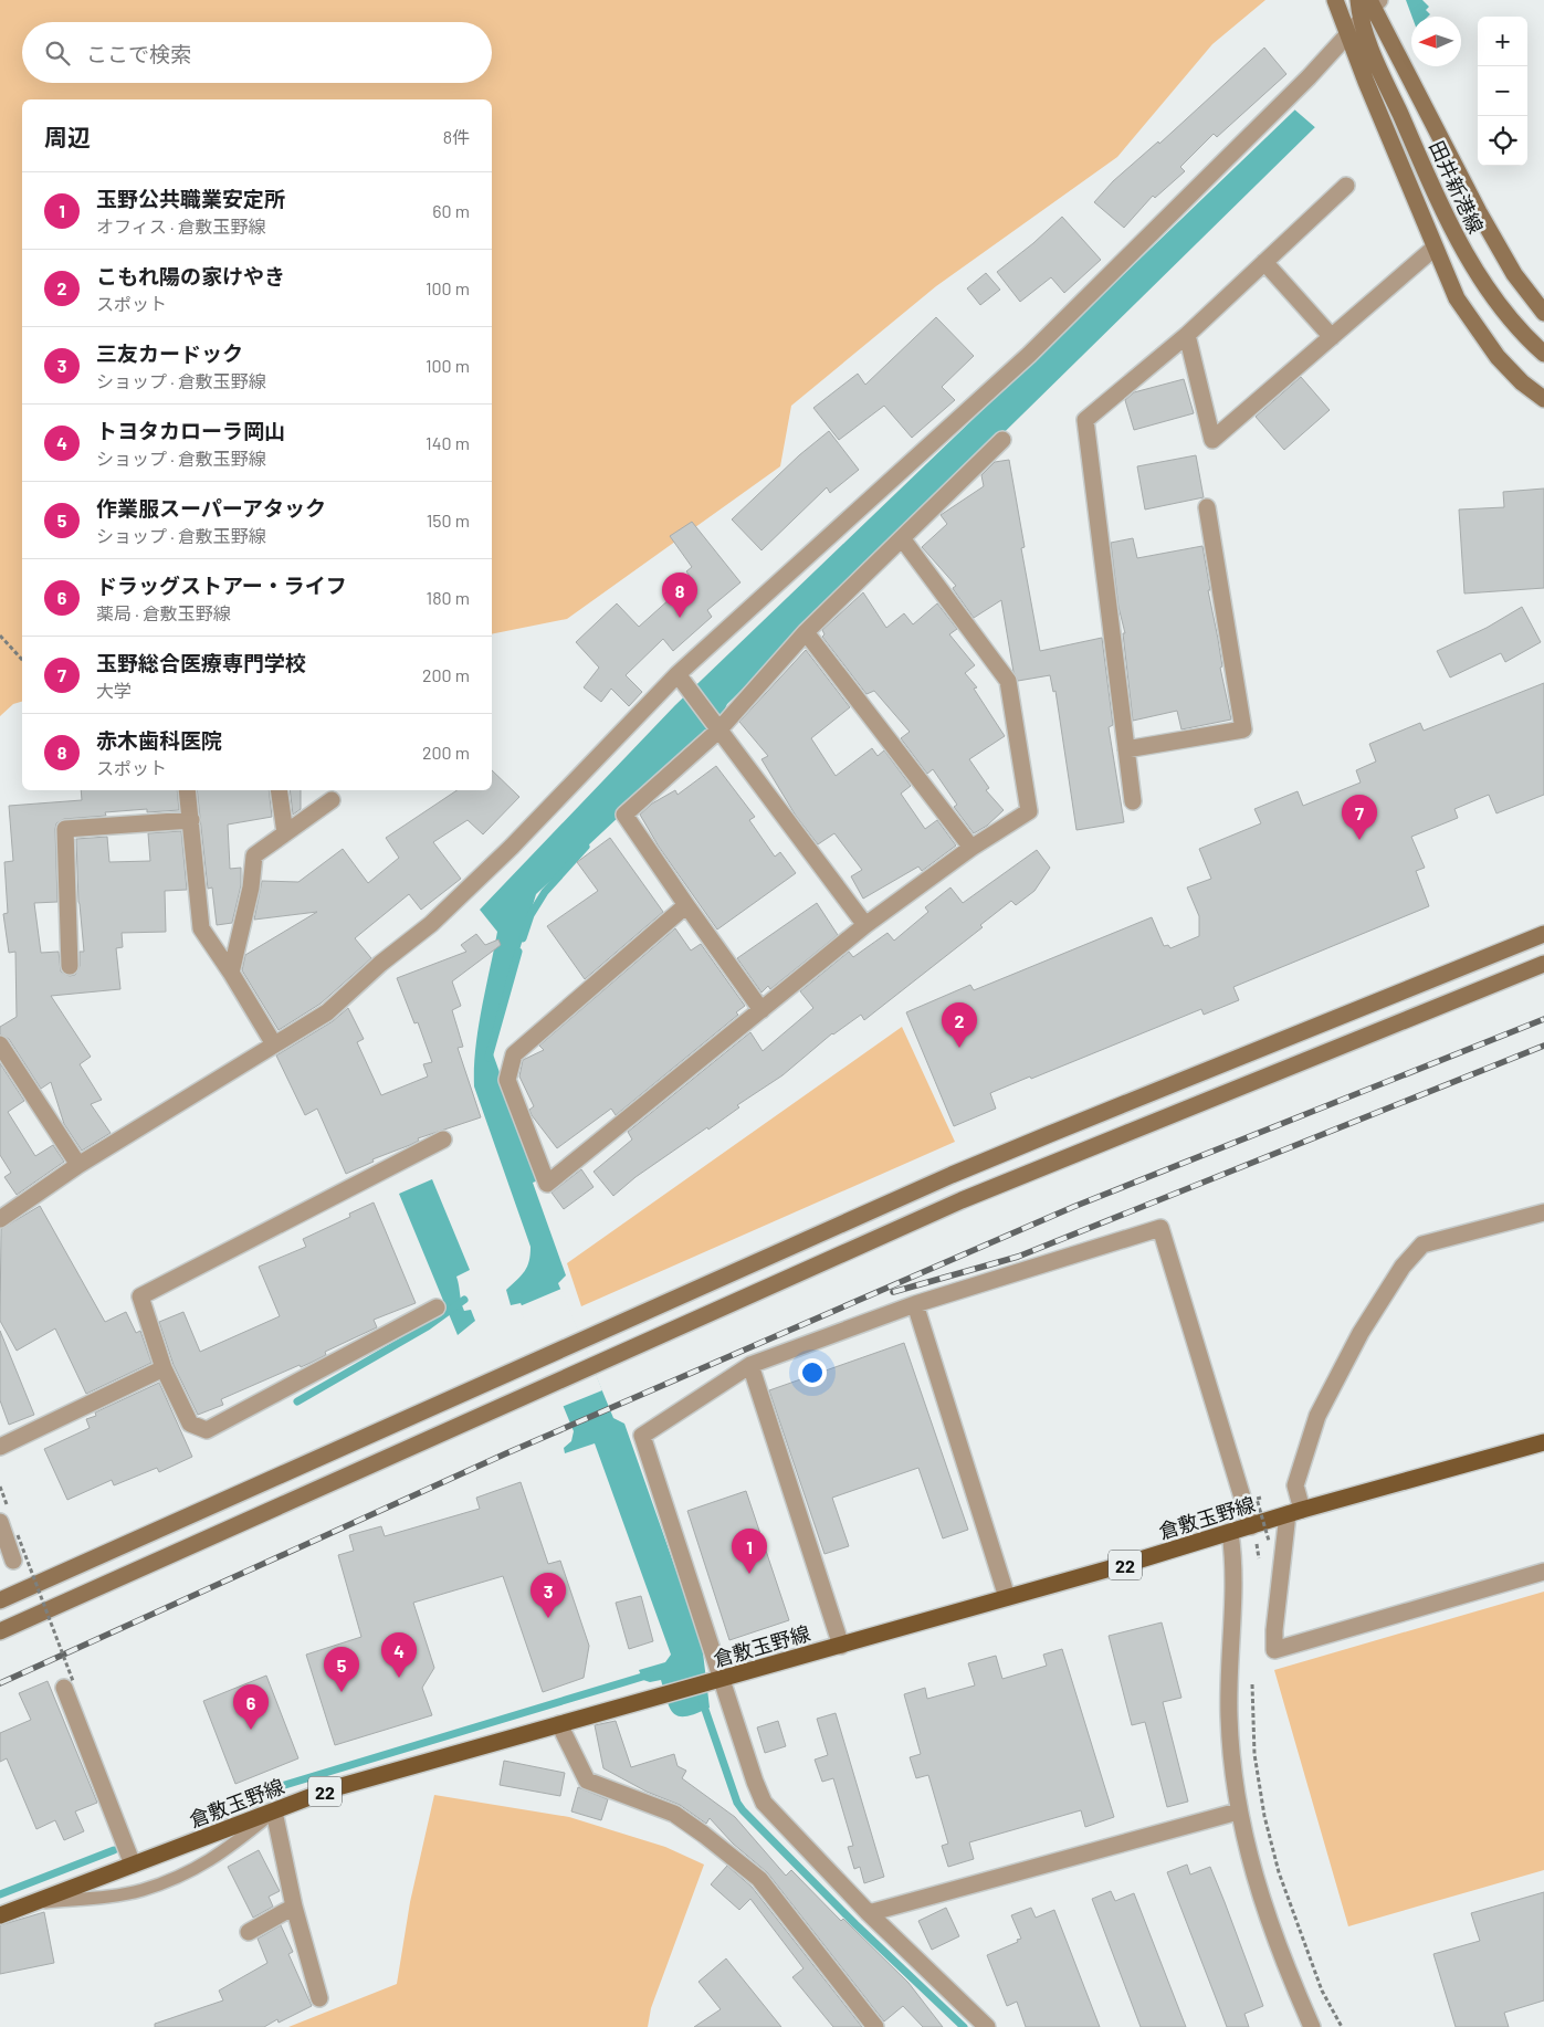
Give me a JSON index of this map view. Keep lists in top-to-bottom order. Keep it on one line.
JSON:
{"streets":{"main road":["倉敷玉野線","22"],"street":["田井新港線"]},"north":"left","page":{"map_buttons":["+","−"],"search":"ここで検索","heading":["周辺","8件"],"list":[{"mark":"1","name":"玉野公共職業安定所","note":"オフィス · 倉敷玉野線","value":"60 m"},{"mark":"2","name":"こもれ陽の家けやき","note":"スポット","value":"100 m"},{"mark":"3","name":"三友カードック","note":"ショップ · 倉敷玉野線","value":"100 m"},{"mark":"4","name":"トヨタカローラ岡山","note":"ショップ · 倉敷玉野線","value":"140 m"},{"mark":"5","name":"作業服スーパーアタック","note":"ショップ · 倉敷玉野線","value":"150 m"},{"mark":"6","name":"ドラッグストアー・ライフ","note":"薬局 · 倉敷玉野線","value":"180 m"},{"mark":"7","name":"玉野総合医療専門学校","note":"大学","value":"200 m"},{"mark":"8","name":"赤木歯科医院","note":"スポット","value":"200 m"}],"pins":["8","7","2","1","3","4","5","6"]}}
